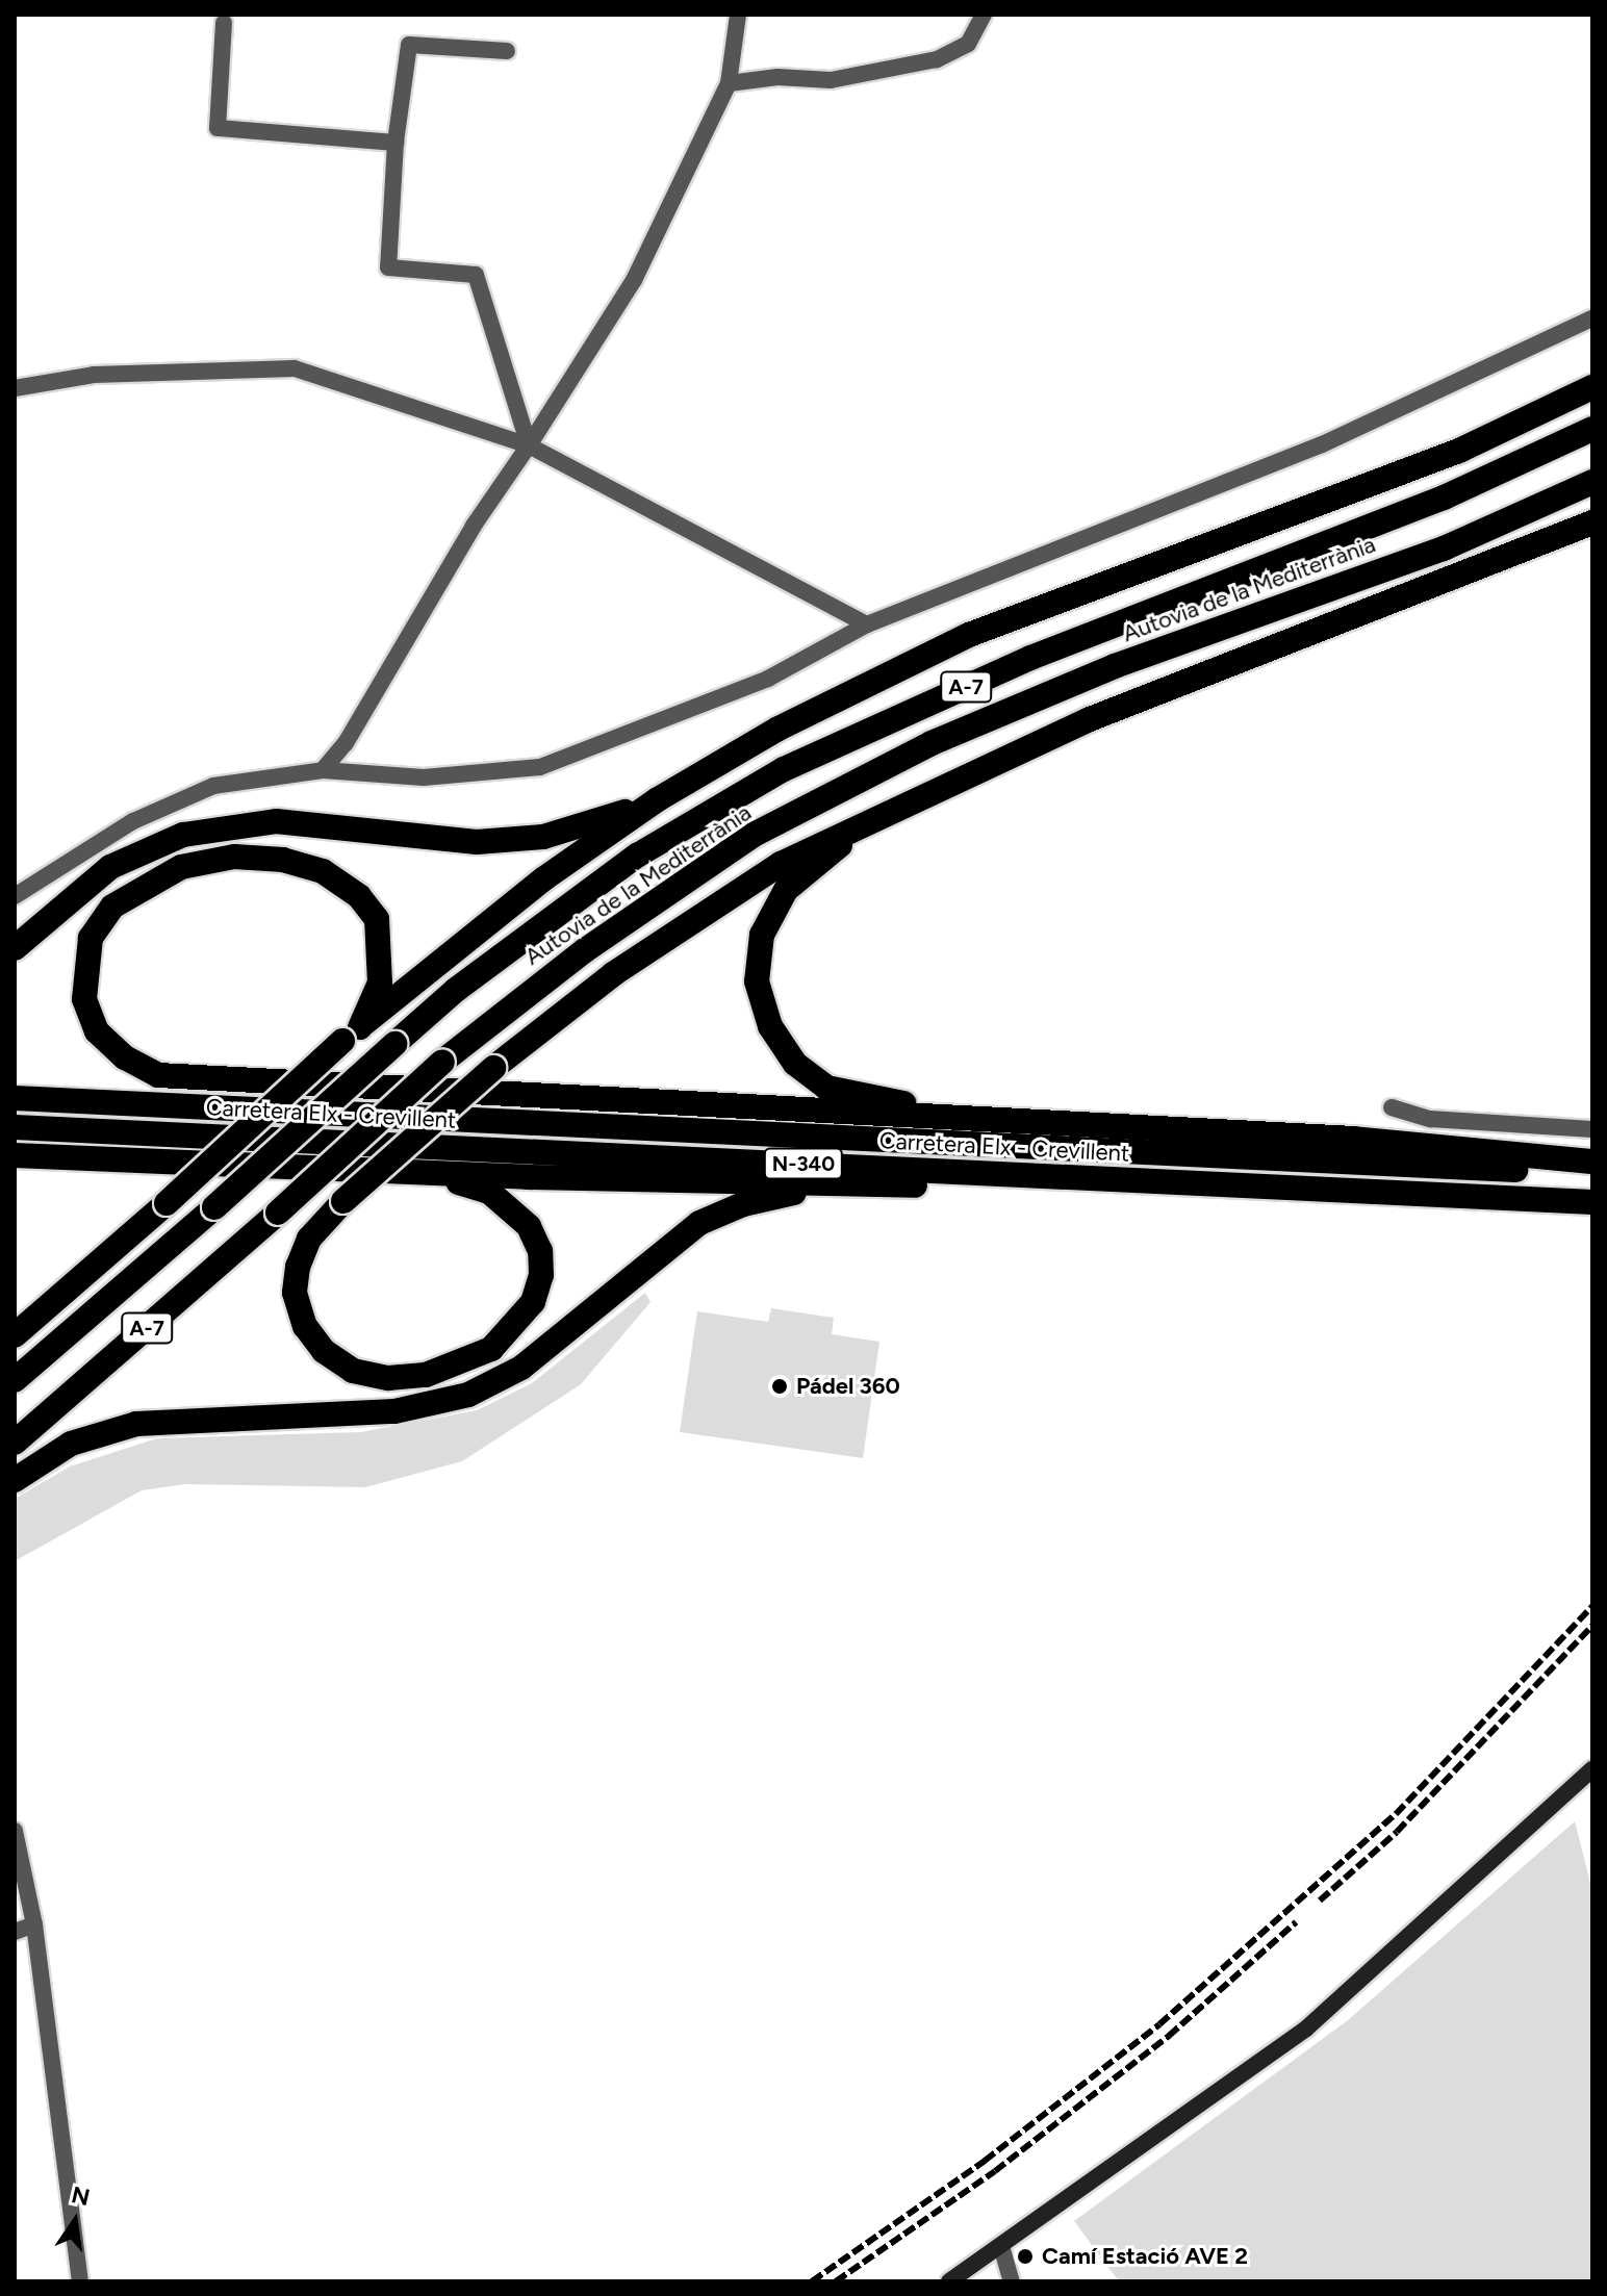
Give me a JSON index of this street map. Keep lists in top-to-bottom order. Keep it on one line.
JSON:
{"streets":{"highway":["Autovia de la Mediterrània","A-7","Carretera Elx - Crevillent","N-340"]},"places":["Pádel 360","Camí Estació AVE 2"],"north":"top"}
